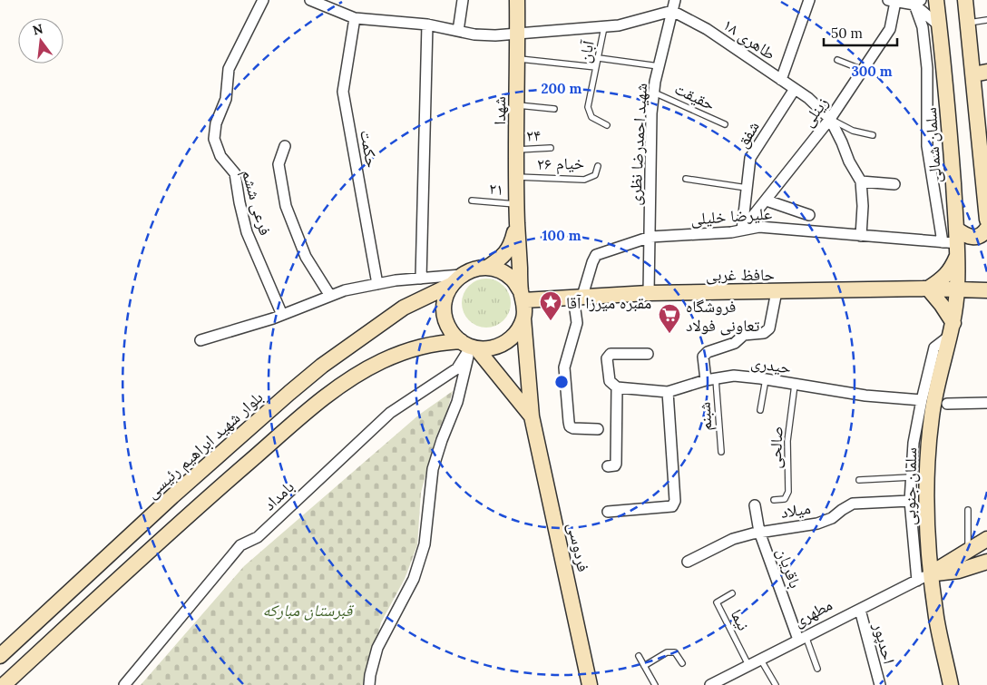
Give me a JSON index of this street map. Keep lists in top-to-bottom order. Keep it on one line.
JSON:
{"streets":{"main road":["شهدا","سلمان شمالی","حافظ غربی","بلوار شهید ابراهیم رئیسی","سلمان جنوبی","فردوسی","مطهری"],"street":["طاهری ۱۸","زینلی","شفق","شهید احمدرضا نظری","حکمت","فرعی ششم","علیرضا خلیلی","حیدری","بامداد","میلاد","باقریان","احدپور"],"lane":["آبان","حقیقت","۲۴","خیام ۲۶","۲۱","شبنم","صالحی","نیما"]},"crossings":[["طاهری ۱۸","زینلی"],["طاهری ۱۸","شفق"],["طاهری ۱۸","شهید احمدرضا نظری"],["طاهری ۱۸","علیرضا خلیلی"],["حقیقت","شهید احمدرضا نظری"],["شهدا","۲۴"],["شهدا","خیام ۲۶"],["شهدا","۲۱"],["زینلی","شفق"],["زینلی","علیرضا خلیلی"],["شفق","علیرضا خلیلی"],["شهید احمدرضا نظری","علیرضا خلیلی"],["شهید احمدرضا نظری","حافظ غربی"],["سلمان شمالی","علیرضا خلیلی"],["سلمان شمالی","حافظ غربی"],["سلمان شمالی","سلمان جنوبی"],["علیرضا خلیلی","حافظ غربی"],["حافظ غربی","بلوار شهید ابراهیم رئیسی"],["حافظ غربی","سلمان جنوبی"],["حافظ غربی","بامداد"],["حافظ غربی","فردوسی"],["حیدری","شبنم"],["حیدری","صالحی"],["بلوار شهید ابراهیم رئیسی","بامداد"],["بلوار شهید ابراهیم رئیسی","فردوسی"],["سلمان جنوبی","مطهری"],["بامداد","فردوسی"],["میلاد","باقریان"],["باقریان","مطهری"],["مطهری","نیما"],["مطهری","احدپور"]],"parks":["قبرستان مبارکه"],"places":{"place":["مقبره میرزا آقا"],"supermarket":["فروشگاه تعاونی فولاد"]},"scale_bar":"50 m","north":"top","rings":["300 m","200 m","100 m"]}
